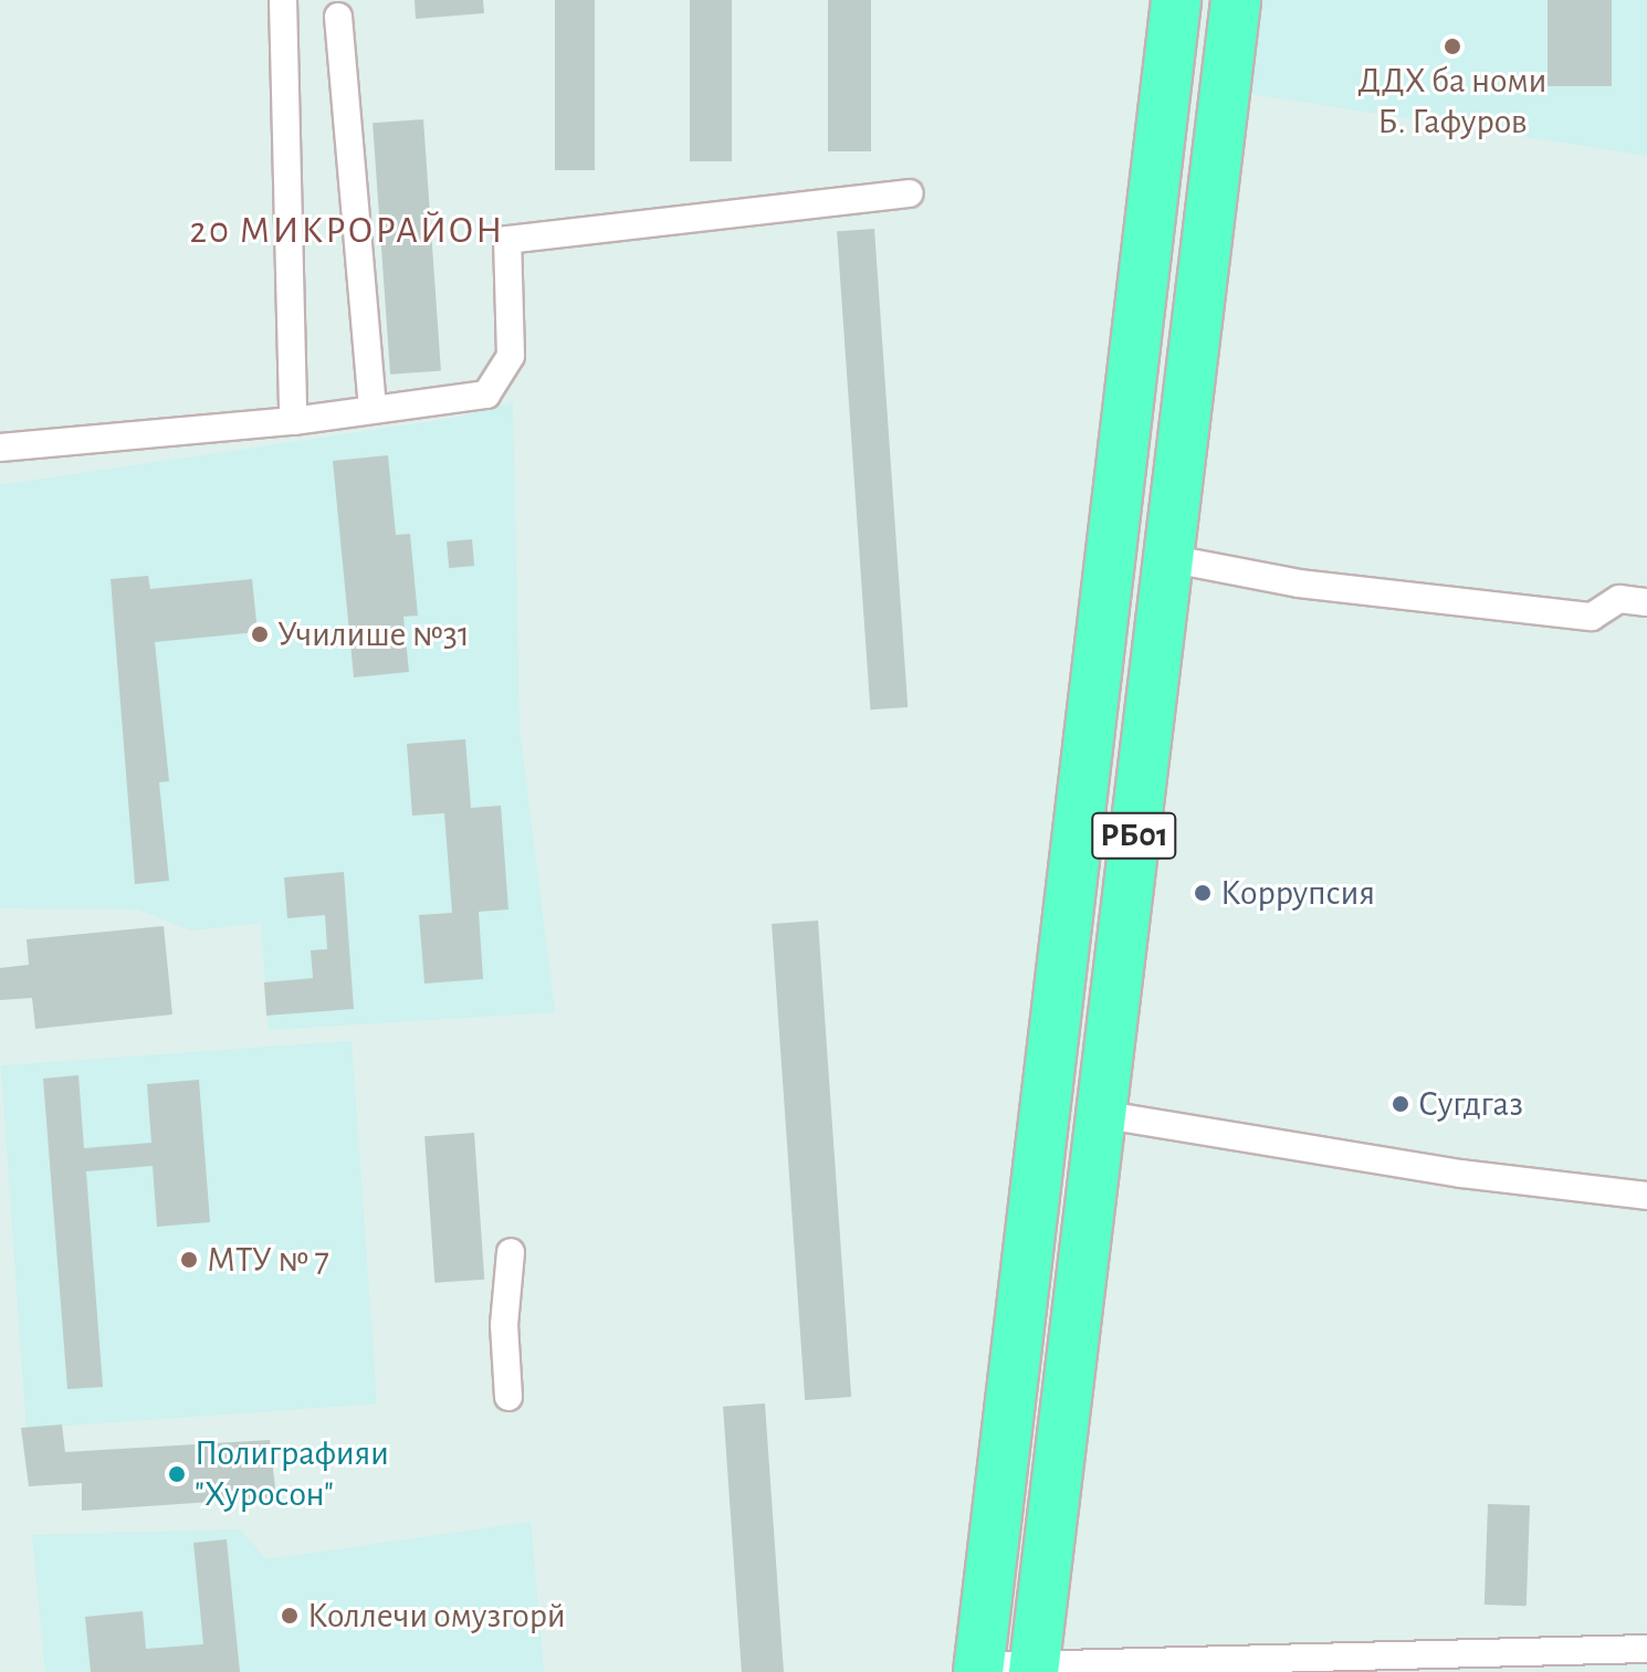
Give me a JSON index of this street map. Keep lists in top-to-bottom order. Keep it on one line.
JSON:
{"streets":{"highway":["РБ01"]},"districts":["20 МИКРОРАЙОН"],"places":["ДДХ ба номи Б. Гафуров","Училише №31","Коррупсия","Сугдгаз","МТУ № 7","Полиграфияи \"Хуросон\"","Коллечи омузгорй"]}
